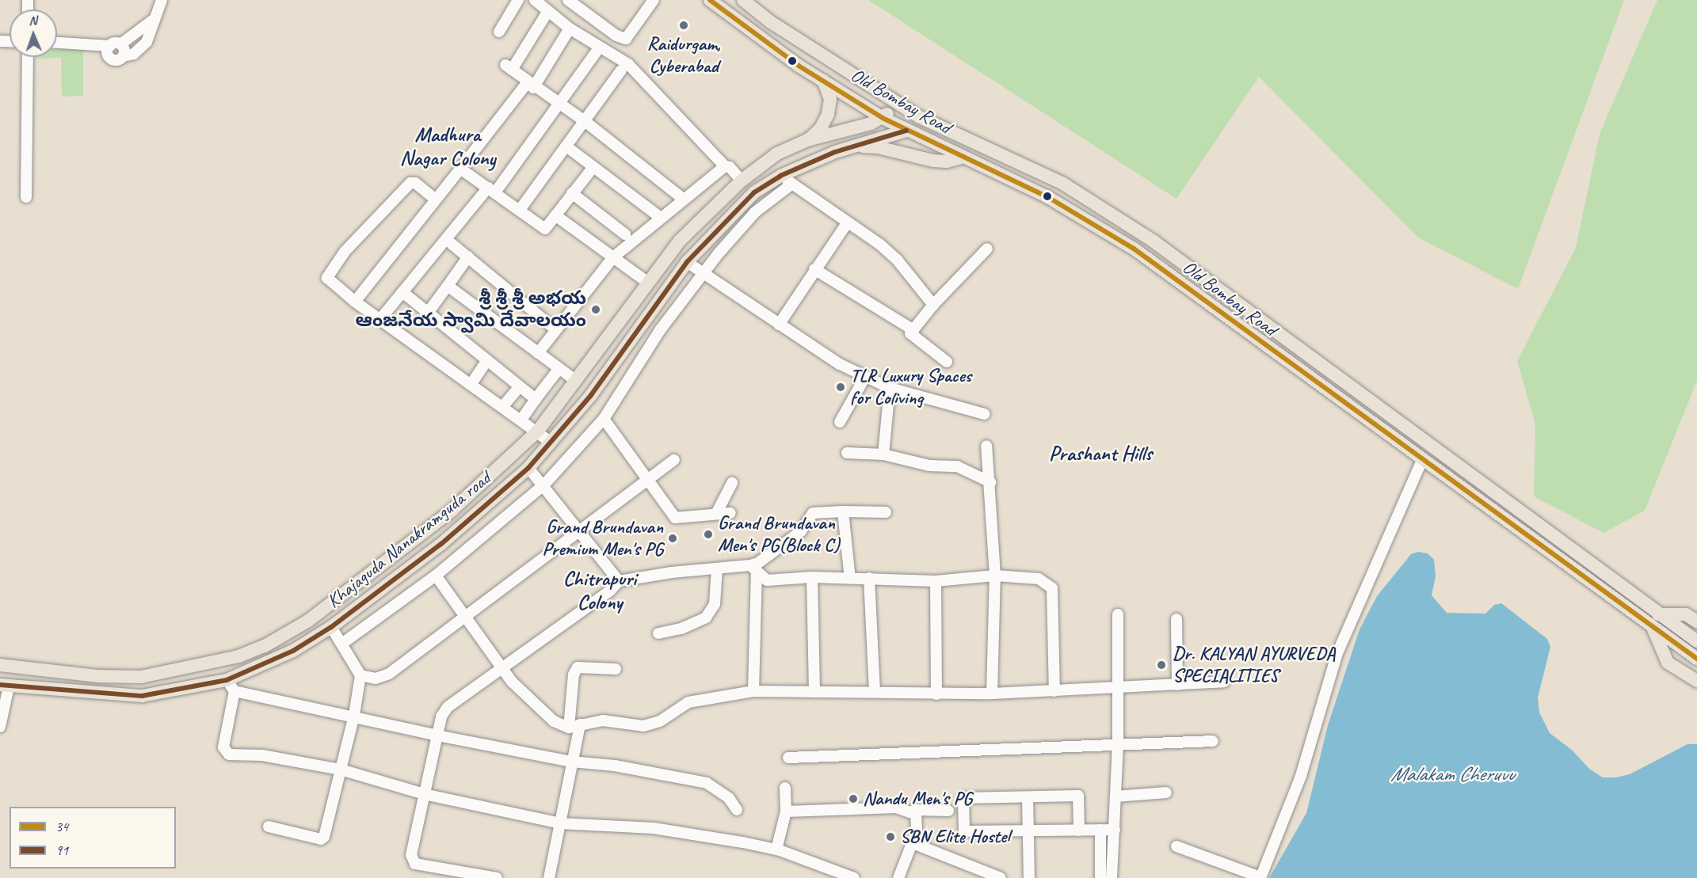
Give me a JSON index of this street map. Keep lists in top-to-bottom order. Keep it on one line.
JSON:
{"streets":{"main road":["Old Bombay Road","Khajaguda Nanakramguda road"]},"districts":["Madhura Nagar Colony","Prashant Hills","Chitrapuri Colony"],"water":["Malakam Cheruvu"],"places":["Raidurgam, Cyberabad","శ్రీ శ్రీ శ్రీ అభయ ఆంజనేయ స్వామి దేవాలయం","TLR Luxury Spaces for Coliving","Grand Brundavan Men's PG(Block C)","Grand Brundavan Premium Men's PG","Dr. KALYAN AYURVEDA SPECIALITIES","Nandu Men's PG","SBN Elite Hostel"],"lines":["transit line 34","transit line 91"],"legend":["34","91"],"north":"top"}
